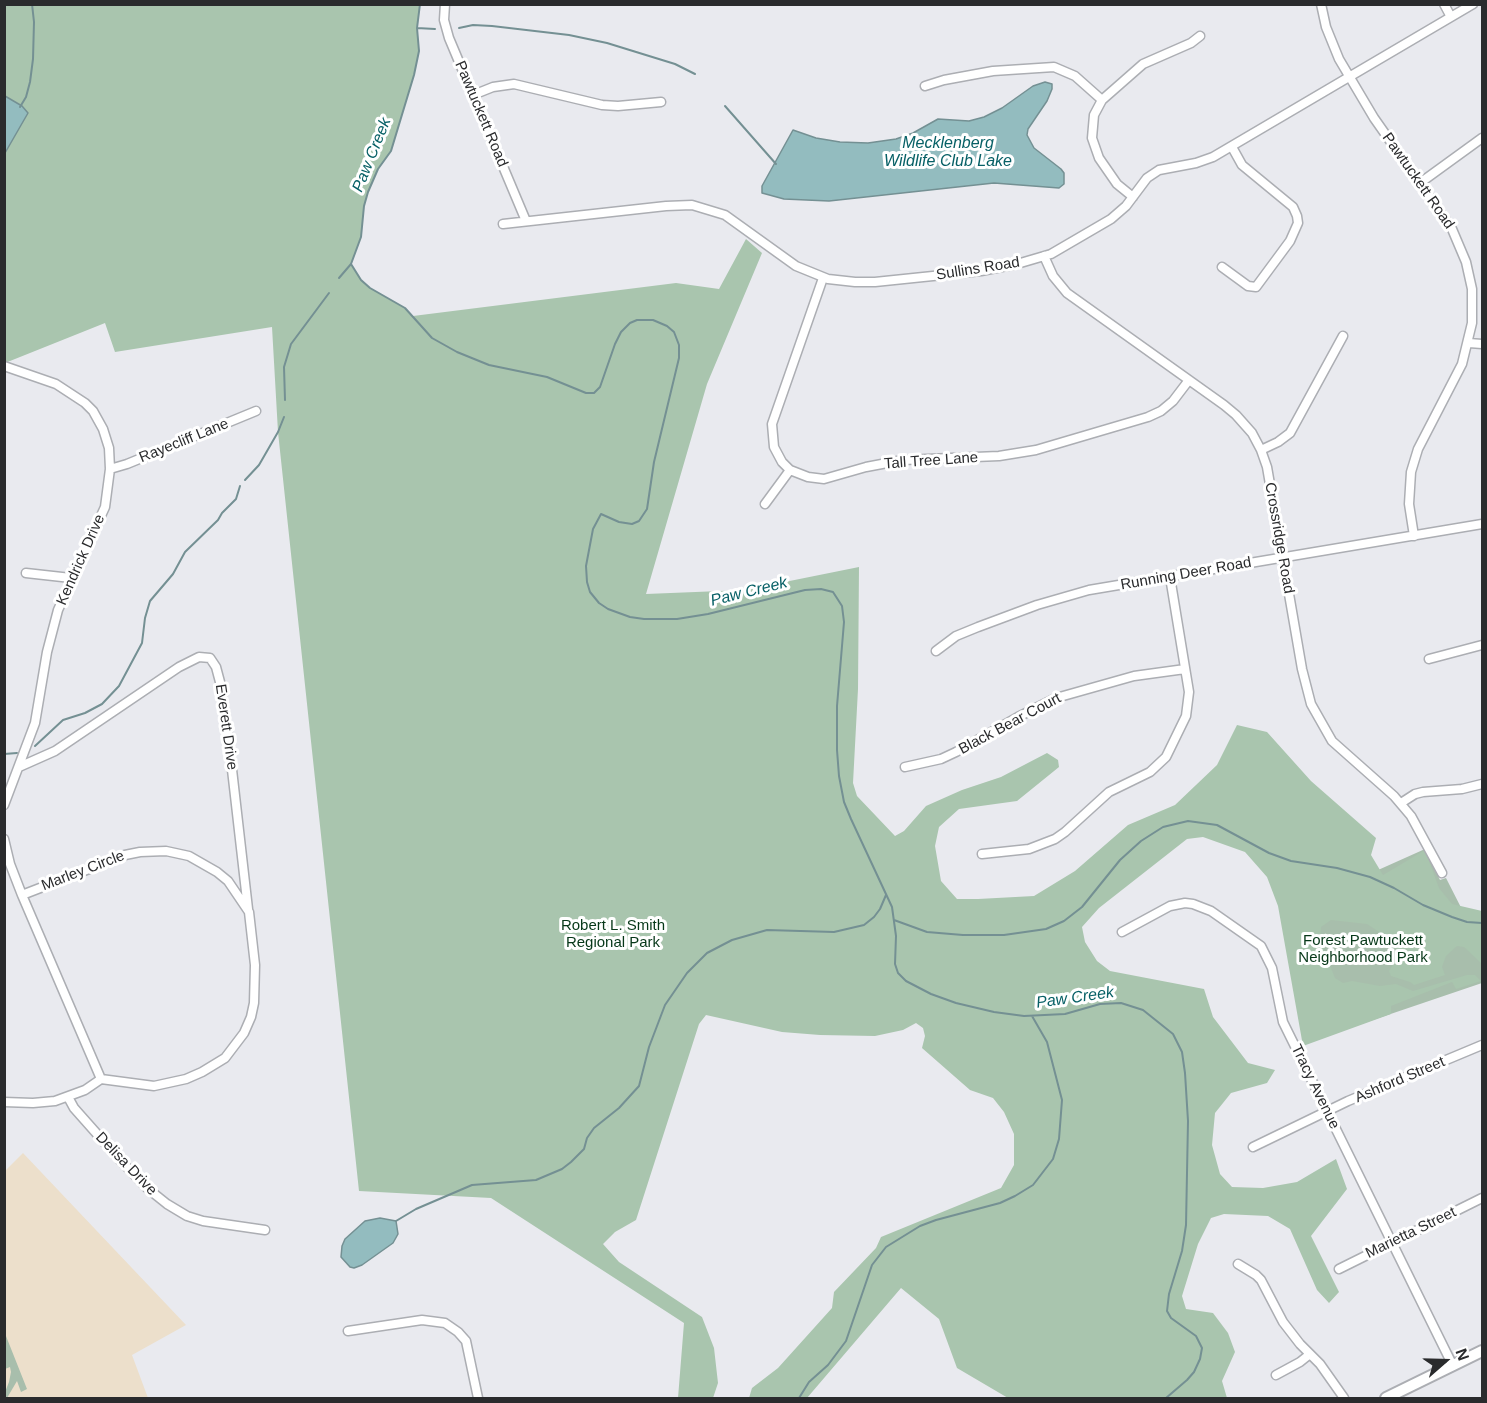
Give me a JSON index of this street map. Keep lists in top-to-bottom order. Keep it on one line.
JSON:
{"streets":{"street":["Pawtuckett Road","Sullins Road","Rayecliff Lane","Tall Tree Lane","Crossridge Road","Kendrick Drive","Running Deer Road","Black Bear Court","Everett Drive","Marley Circle","Ashford Street","Tracy Avenue","Delisa Drive","Marietta Street"]},"crossings":[["Pawtuckett Road","Sullins Road"],["Pawtuckett Road","Running Deer Road"],["Sullins Road","Crossridge Road"],["Rayecliff Lane","Kendrick Drive"],["Tall Tree Lane","Crossridge Road"],["Crossridge Road","Running Deer Road"],["Kendrick Drive","Everett Drive"],["Everett Drive","Marley Circle"],["Ashford Street","Tracy Avenue"],["Tracy Avenue","Marietta Street"]],"water":["Mecklenberg Wildlife Club Lake","Paw Creek"],"parks":["Robert L. Smith Regional Park","Forest Pawtuckett Neighborhood Park"],"north":"right"}
